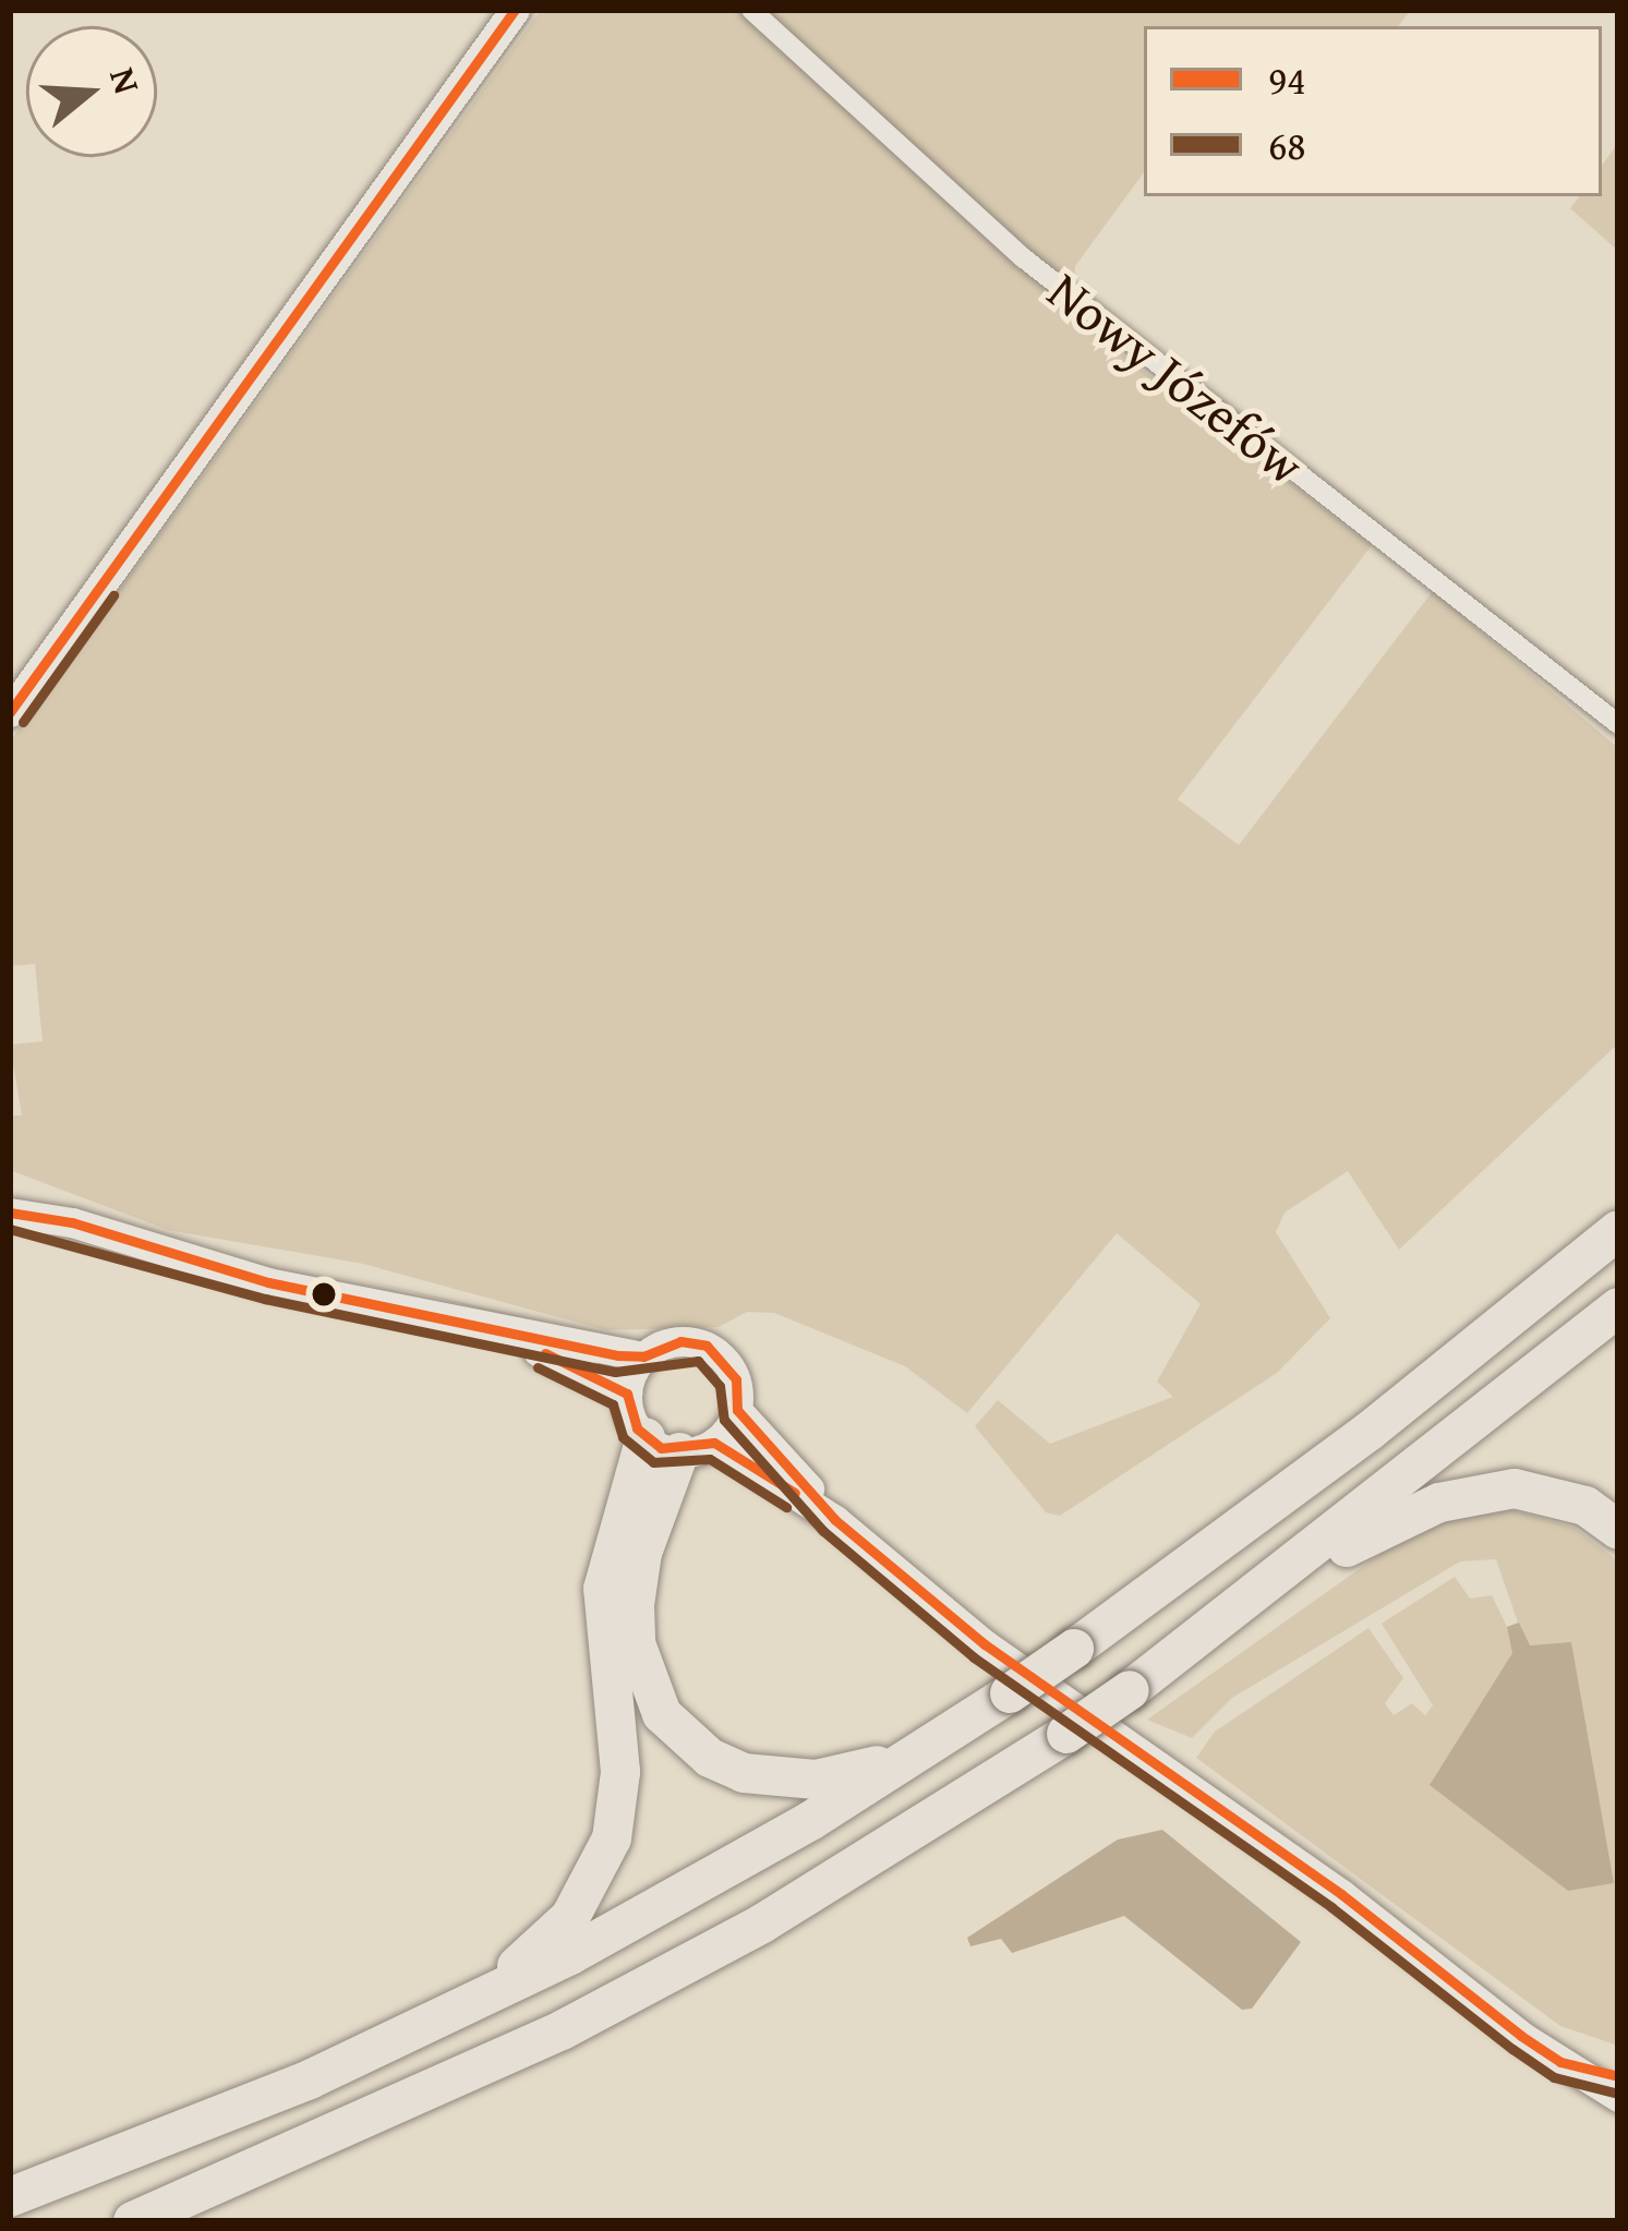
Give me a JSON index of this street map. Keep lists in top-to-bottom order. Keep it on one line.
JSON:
{"streets":{"street":["Nowy Józefów"]},"lines":["transit line 94","transit line 68"],"legend":["94","68"],"north":"right"}
